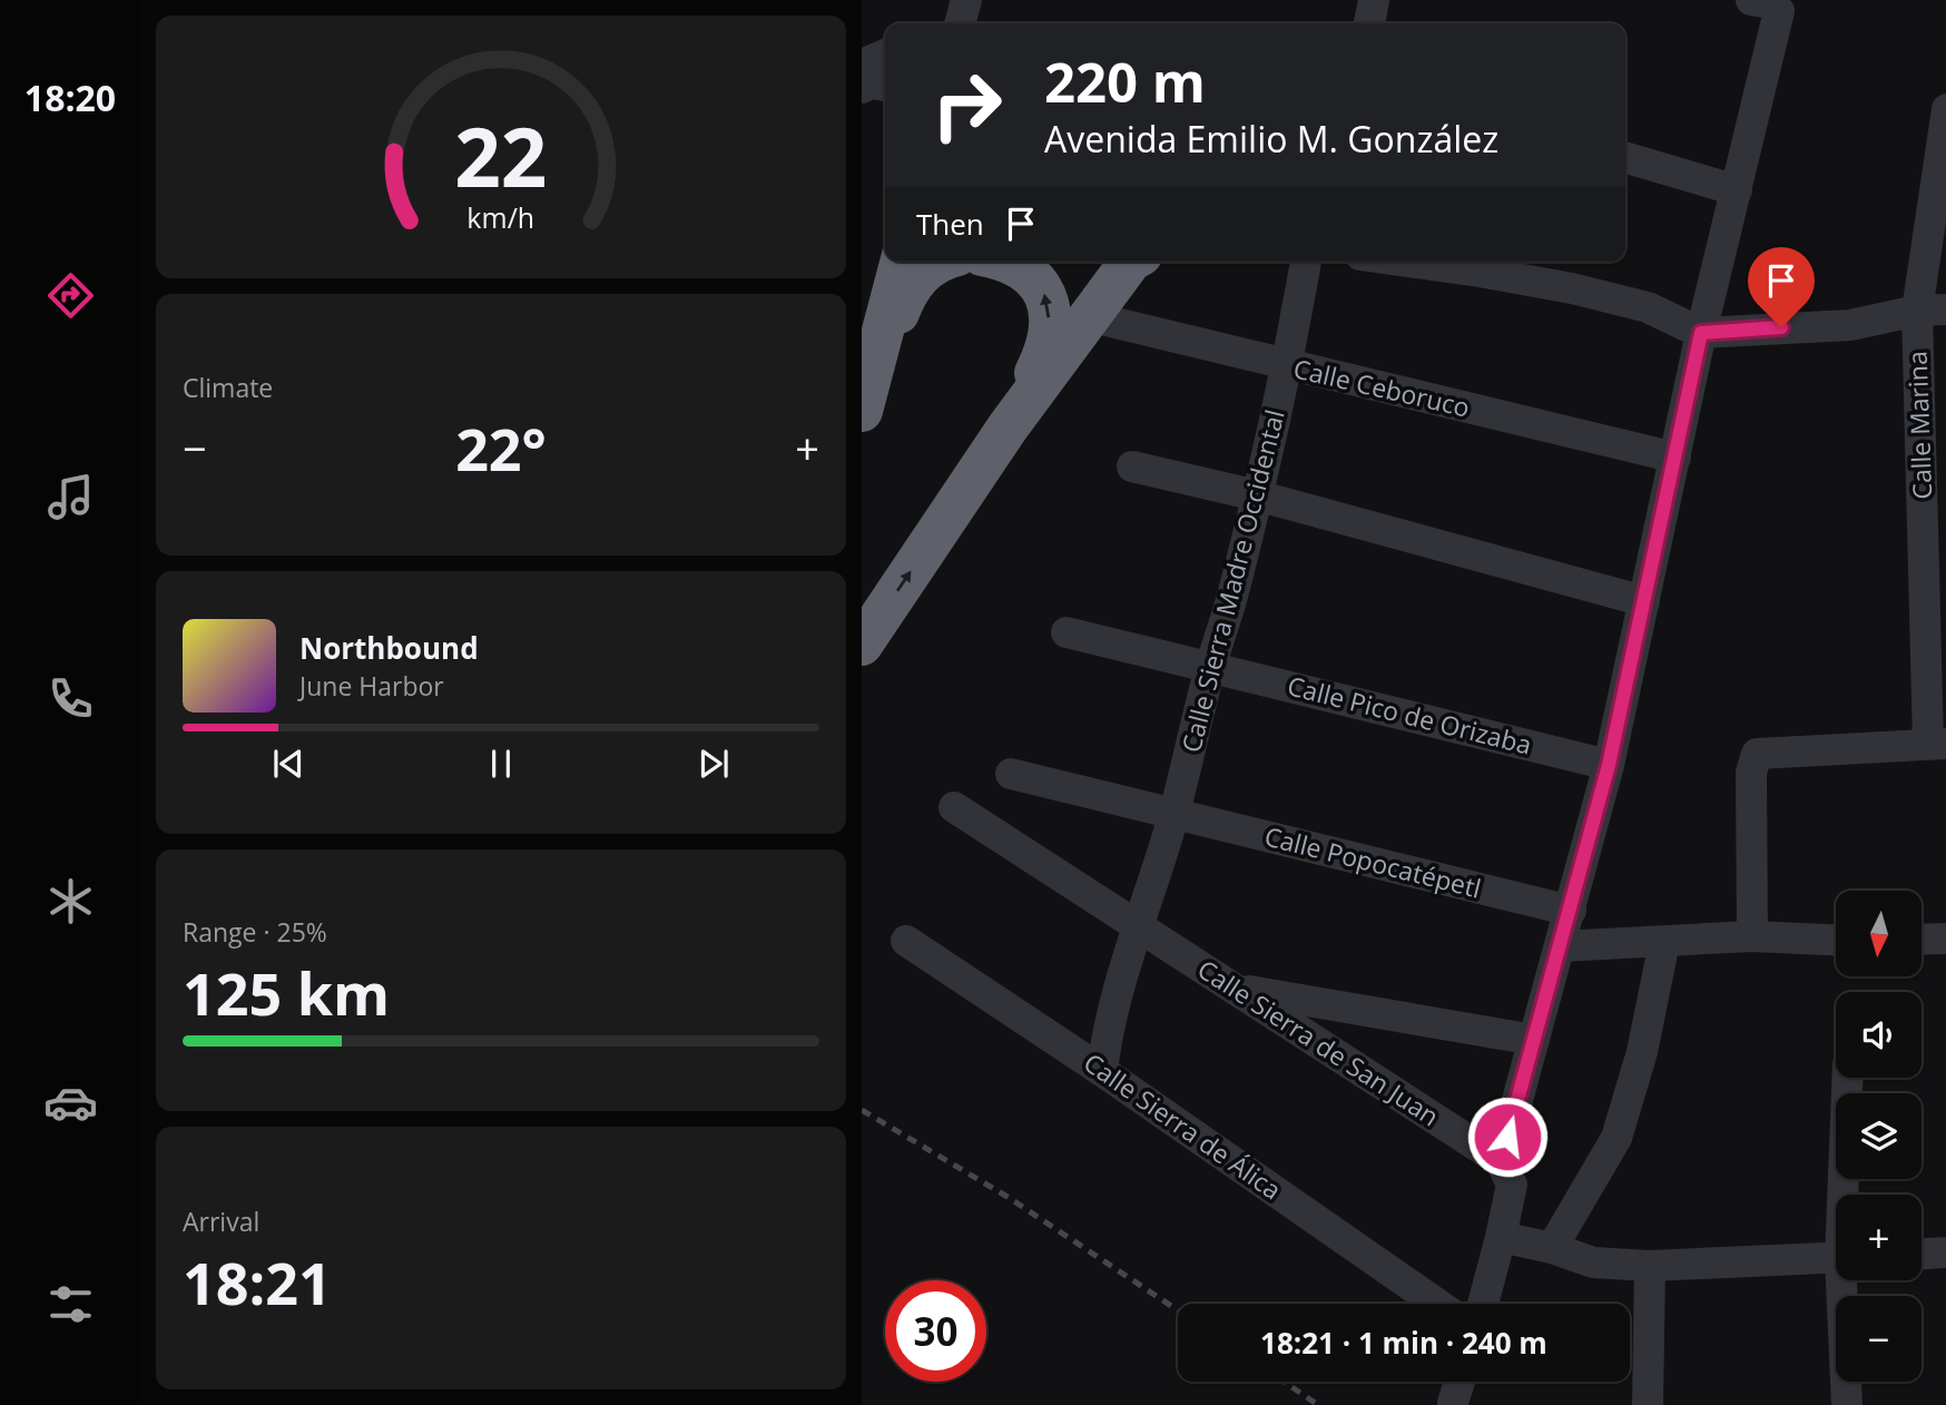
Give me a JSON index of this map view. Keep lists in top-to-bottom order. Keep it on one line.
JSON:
{"streets":{"street":["Calle Ceboruco","Calle Marina","Calle Sierra Madre Occidental","Calle Pico de Orizaba","Calle Popocatépetl","Calle Sierra de San Juan","Calle Sierra de Álica"]},"crossings":[["Calle Ceboruco","Calle Sierra Madre Occidental"],["Calle Sierra Madre Occidental","Calle Pico de Orizaba"],["Calle Sierra Madre Occidental","Calle Popocatépetl"],["Calle Sierra Madre Occidental","Calle Sierra de San Juan"],["Calle Sierra Madre Occidental","Calle Sierra de Álica"]],"north":"bottom","page":{"tabs":"18:20","turn":["220 m","Avenida Emilio M. González"],"then":"Then","tile":["Climate",["Range · 25%","125 km"],["Arrival","18:21"]],"heat":["−","22°","+"],"song":["Northbound","June Harbor"],"map_buttons":["+","−"],"limit":"30","trip":"18:21 · 1 min · 240 m","gauge":["22","km/h"]}}
